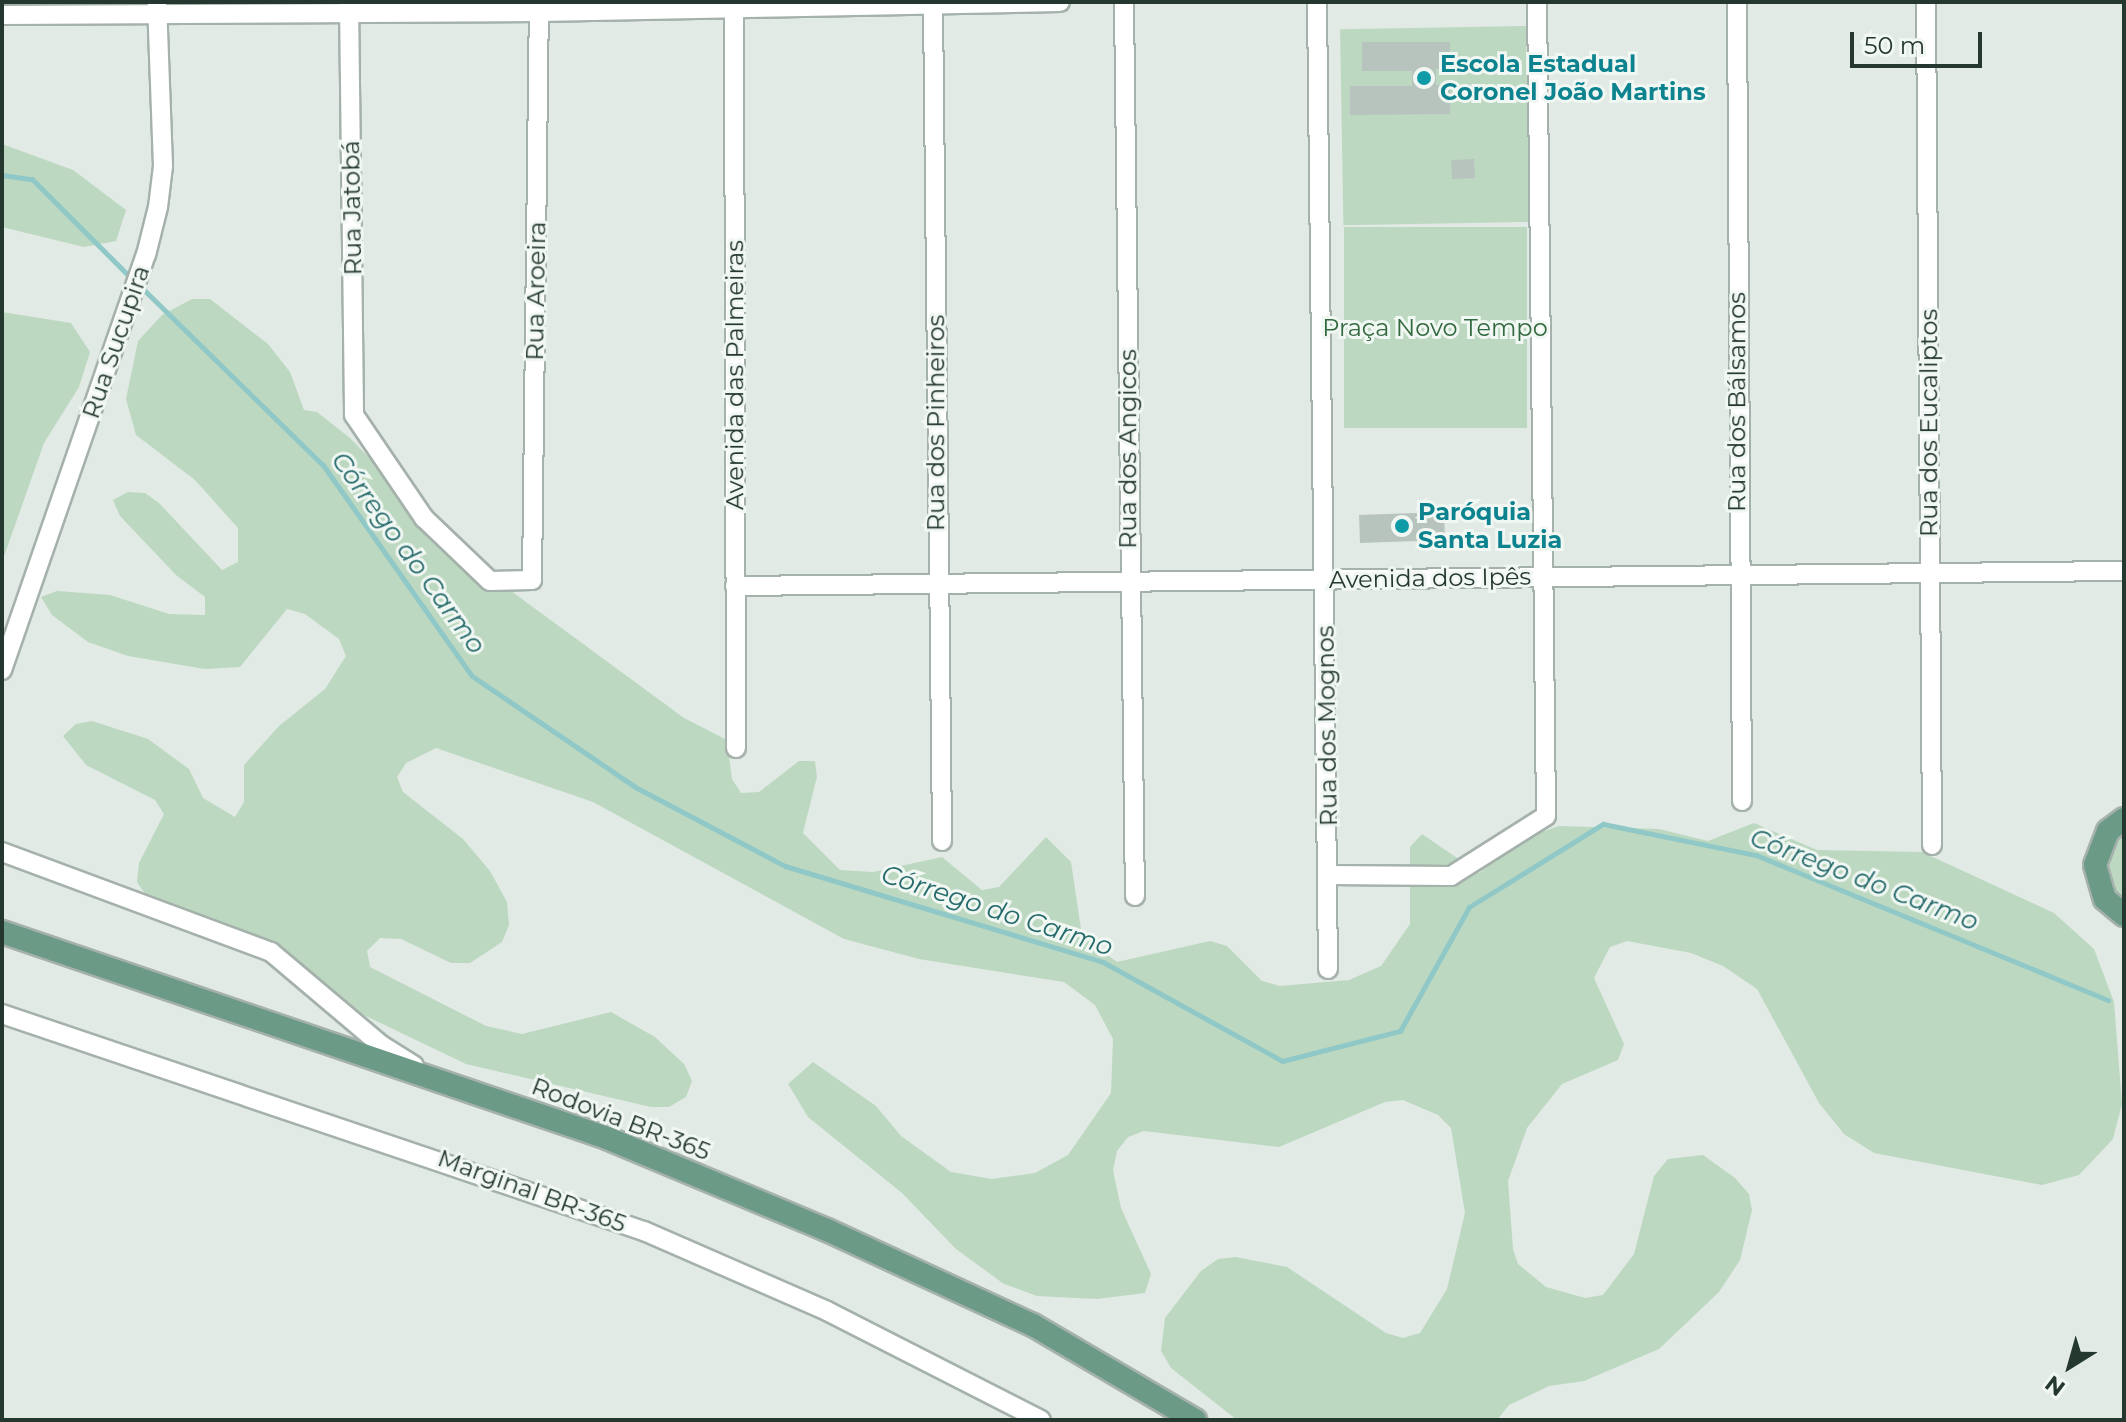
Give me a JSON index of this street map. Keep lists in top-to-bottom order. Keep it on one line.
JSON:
{"streets":{"main road":["Rodovia BR-365"],"street":["Rua Jatobá","Rua Aroeira","Rua Sucupira","Avenida das Palmeiras","Rua dos Bálsamos","Rua dos Pinheiros","Rua dos Eucaliptos","Rua dos Angicos","Avenida dos Ipês","Rua dos Mognos","Marginal BR-365"]},"crossings":[["Rua Jatobá","Rua Aroeira"],["Avenida das Palmeiras","Avenida dos Ipês"],["Rua dos Bálsamos","Avenida dos Ipês"],["Rua dos Pinheiros","Avenida dos Ipês"],["Rua dos Eucaliptos","Avenida dos Ipês"],["Rua dos Angicos","Avenida dos Ipês"],["Avenida dos Ipês","Rua dos Mognos"]],"water":["Córrego do Carmo"],"parks":["Praça Novo Tempo"],"places":["Escola Estadual Coronel João Martins","Paróquia Santa Luzia"],"scale_bar":"50 m","north":"bottom left"}
